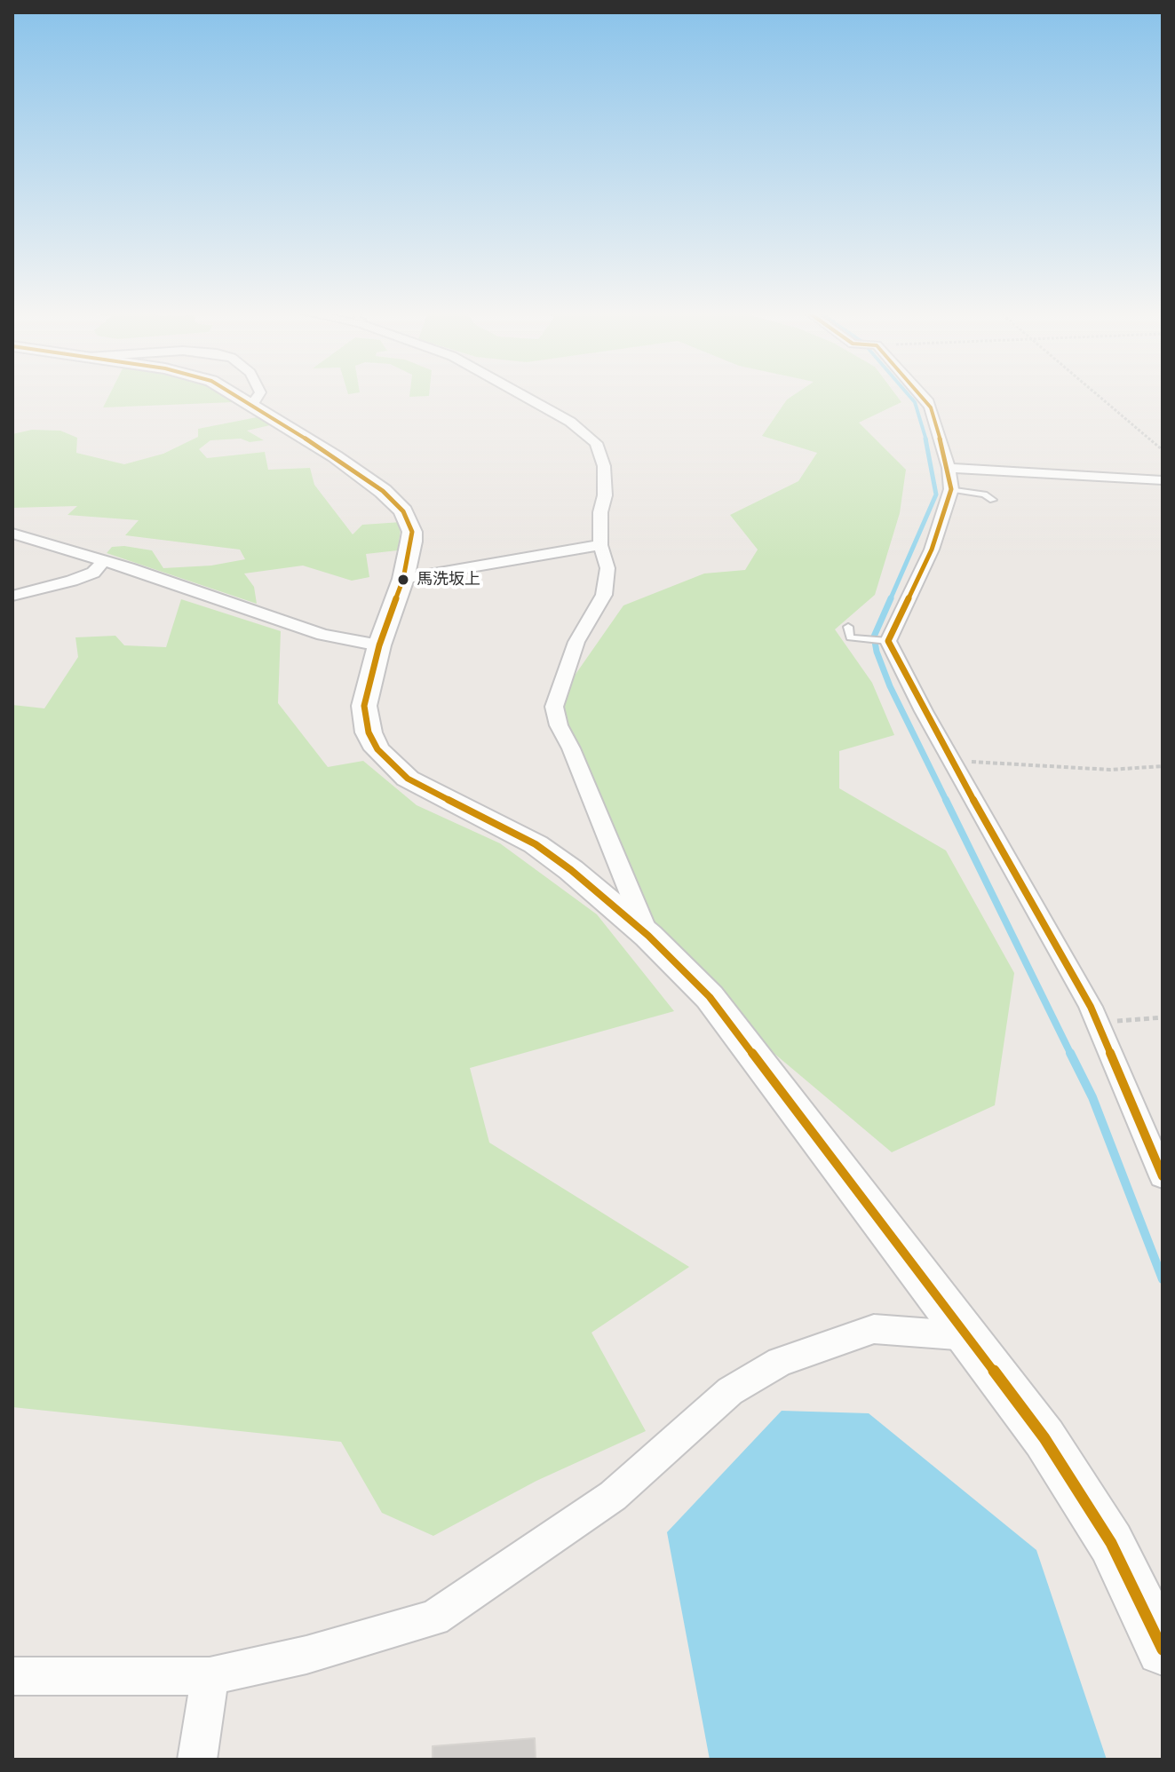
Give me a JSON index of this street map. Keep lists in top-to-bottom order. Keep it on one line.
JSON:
{"places":["馬洗坂上"]}
